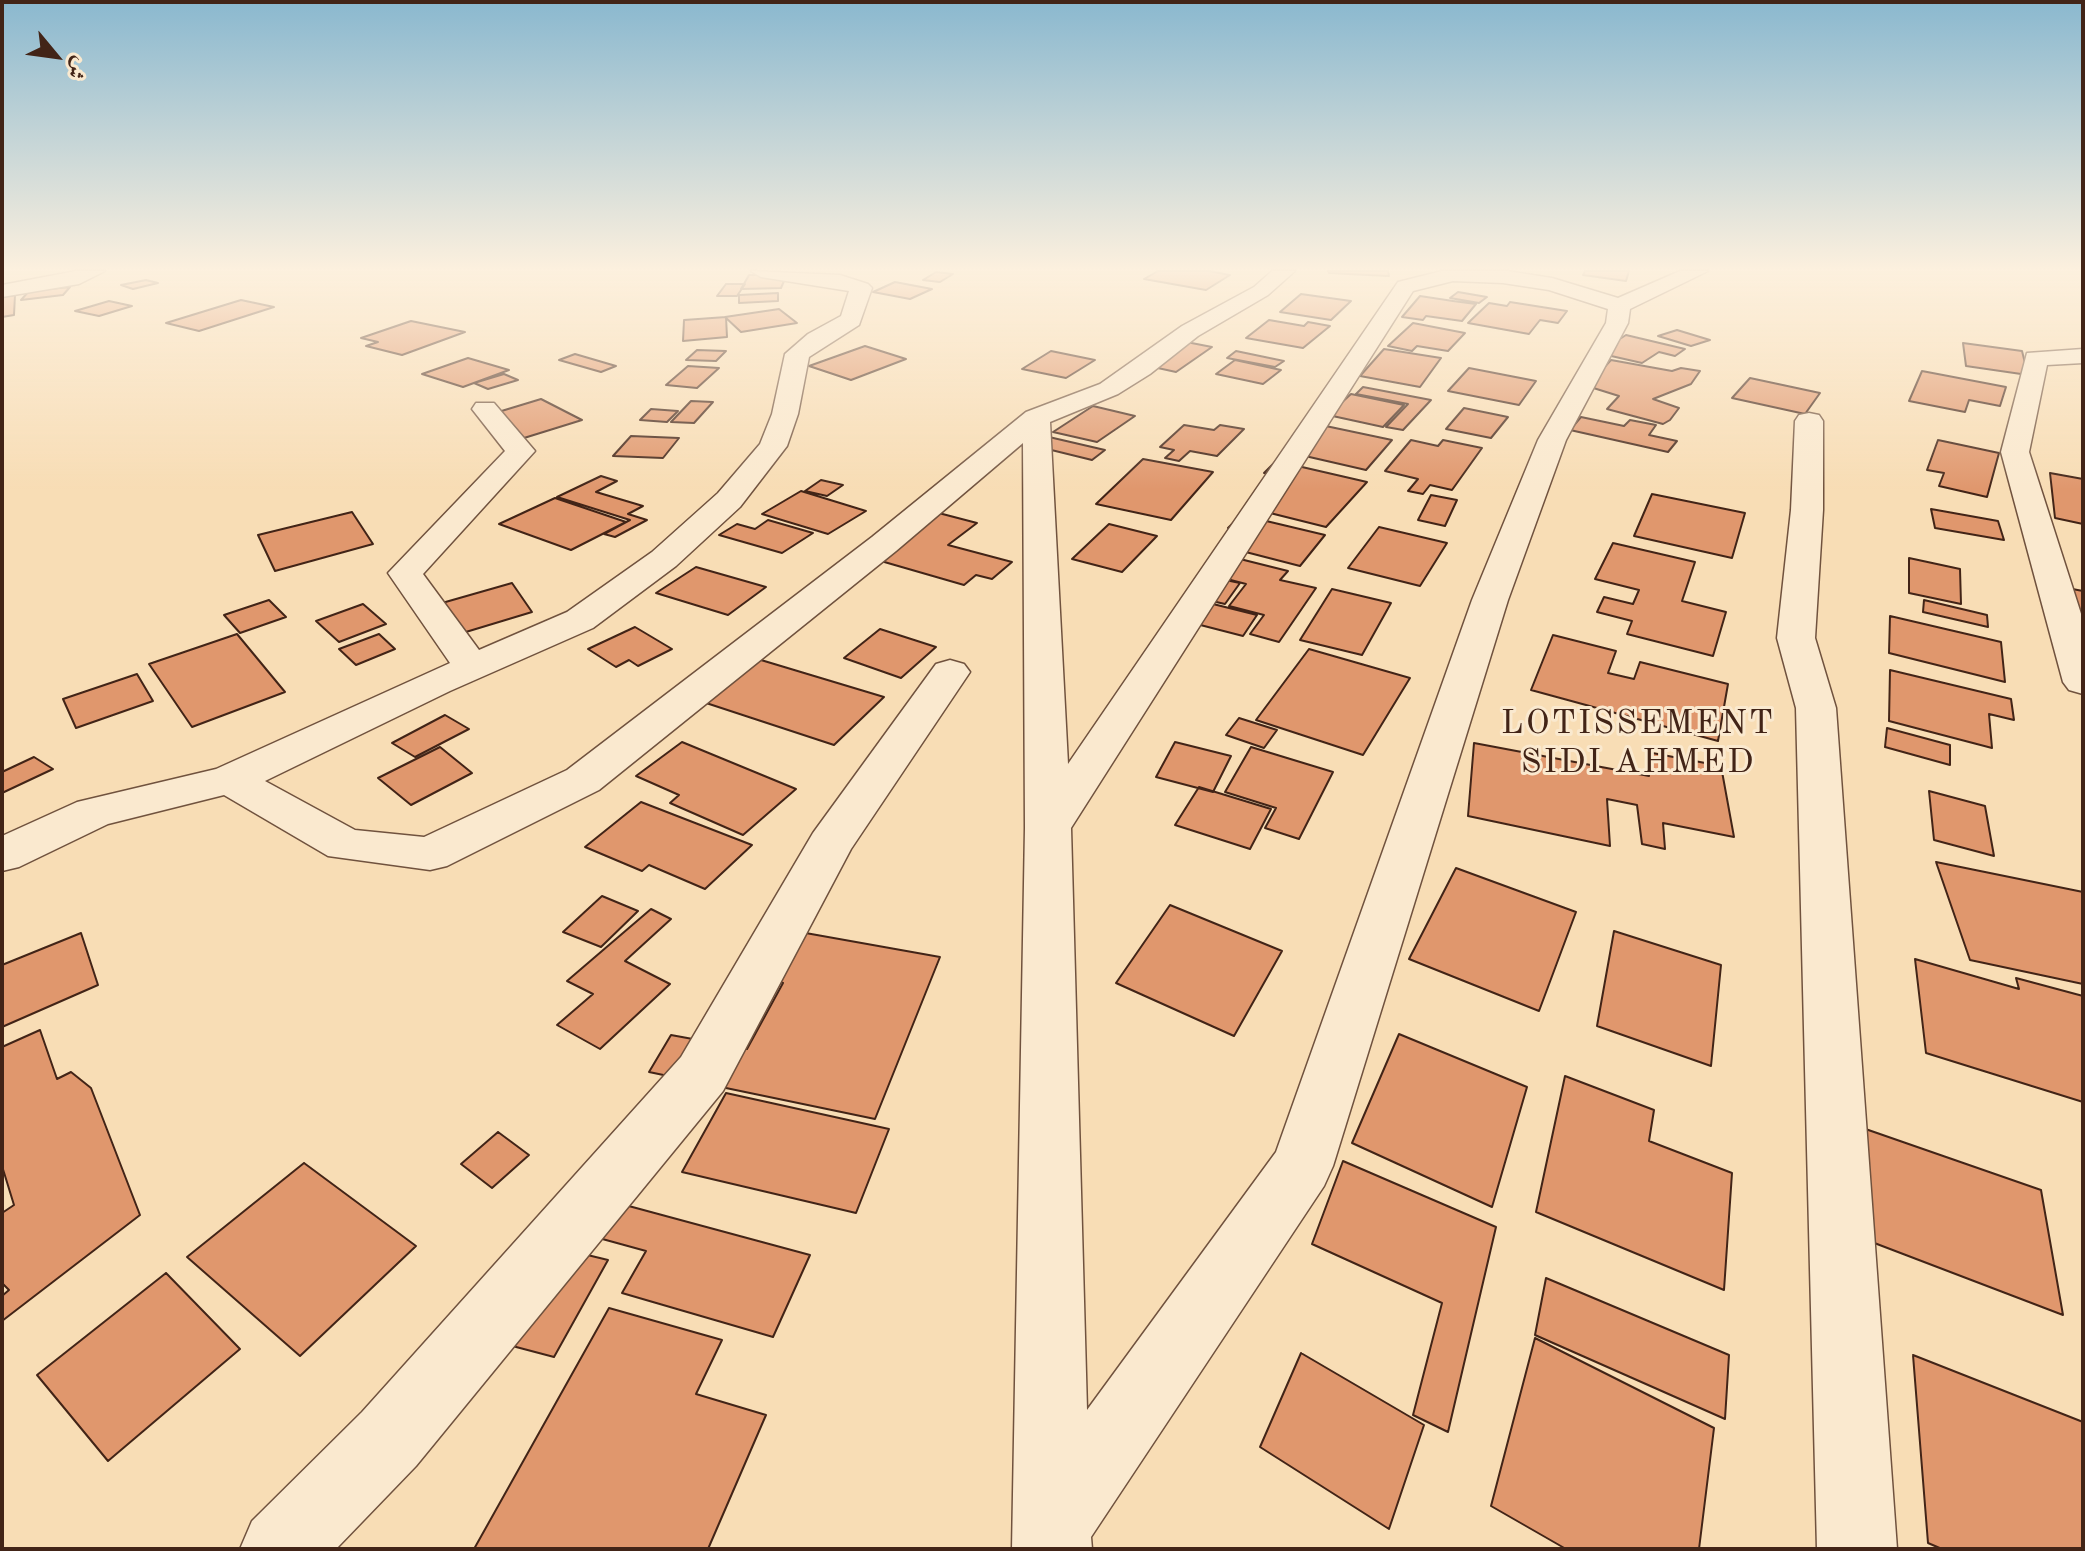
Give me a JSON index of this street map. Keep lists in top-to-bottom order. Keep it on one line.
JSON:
{"districts":["LOTISSEMENT SIDI AHMED"],"north":"bottom right"}
